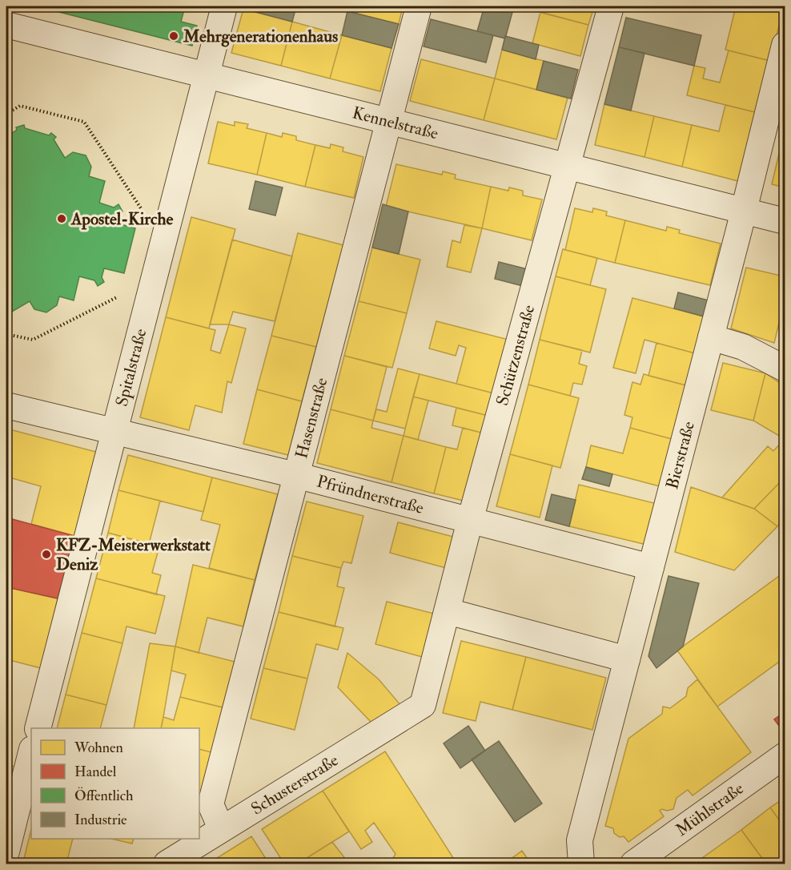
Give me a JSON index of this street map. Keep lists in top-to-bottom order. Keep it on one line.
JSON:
{"streets":{"street":["Kennelstraße","Schützenstraße","Spitalstraße","Hasenstraße","Bierstraße","Pfründnerstraße","Schusterstraße","Mühlstraße"]},"crossings":[["Kennelstraße","Schützenstraße"],["Kennelstraße","Spitalstraße"],["Kennelstraße","Hasenstraße"],["Kennelstraße","Bierstraße"],["Schützenstraße","Pfründnerstraße"],["Schützenstraße","Schusterstraße"],["Spitalstraße","Pfründnerstraße"],["Hasenstraße","Pfründnerstraße"],["Hasenstraße","Schusterstraße"],["Bierstraße","Pfründnerstraße"]],"places":["Mehrgenerationenhaus","Apostel-Kirche","KFZ-Meisterwerkstatt Deniz"],"legend":["Wohnen","Handel","Öffentlich","Industrie"]}
